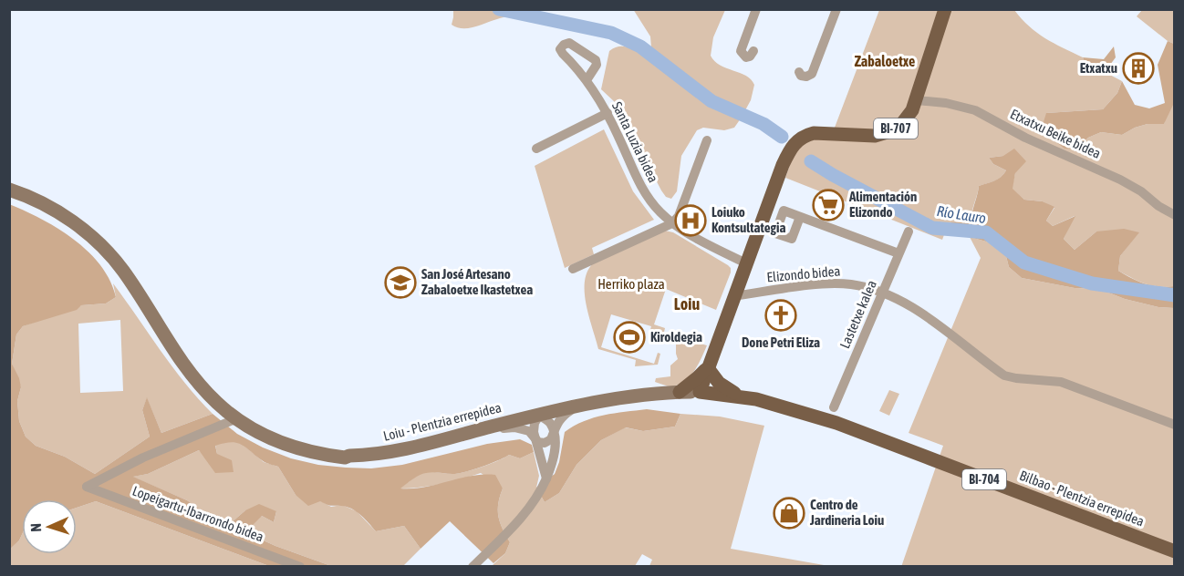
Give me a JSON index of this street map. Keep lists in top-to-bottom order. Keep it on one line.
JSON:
{"streets":{"main road":["BI-707","Loiu - Plentzia errepidea","BI-704","Bilbao - Plentzia errepidea"],"street":["Etxatxu Beike bidea","Santa Luzia bidea","Elizondo bidea","Lastetxe kalea","Lopeigartu-Ibarrondo bidea"]},"crossings":[["BI-707","Etxatxu Beike bidea"],["BI-707","Santa Luzia bidea"],["BI-707","Elizondo bidea"],["BI-707","Loiu - Plentzia errepidea"],["Elizondo bidea","Lastetxe kalea"],["Loiu - Plentzia errepidea","Bilbao - Plentzia errepidea"]],"districts":["Zabaloetxe","Loiu"],"water":["Río Lauro"],"parks":["Herriko plaza"],"places":{"building":["Etxatxu"],"supermarket":["Alimentación Elizondo"],"hospital":["Loiuko Kontsultategia"],"school or university":["San José Artesano Zabaloetxe Ikastetxea"],"church":["Done Petri Eliza"],"sports":["Kiroldegia"],"shop":["Centro de Jardineria Loiu"]},"north":"left"}
